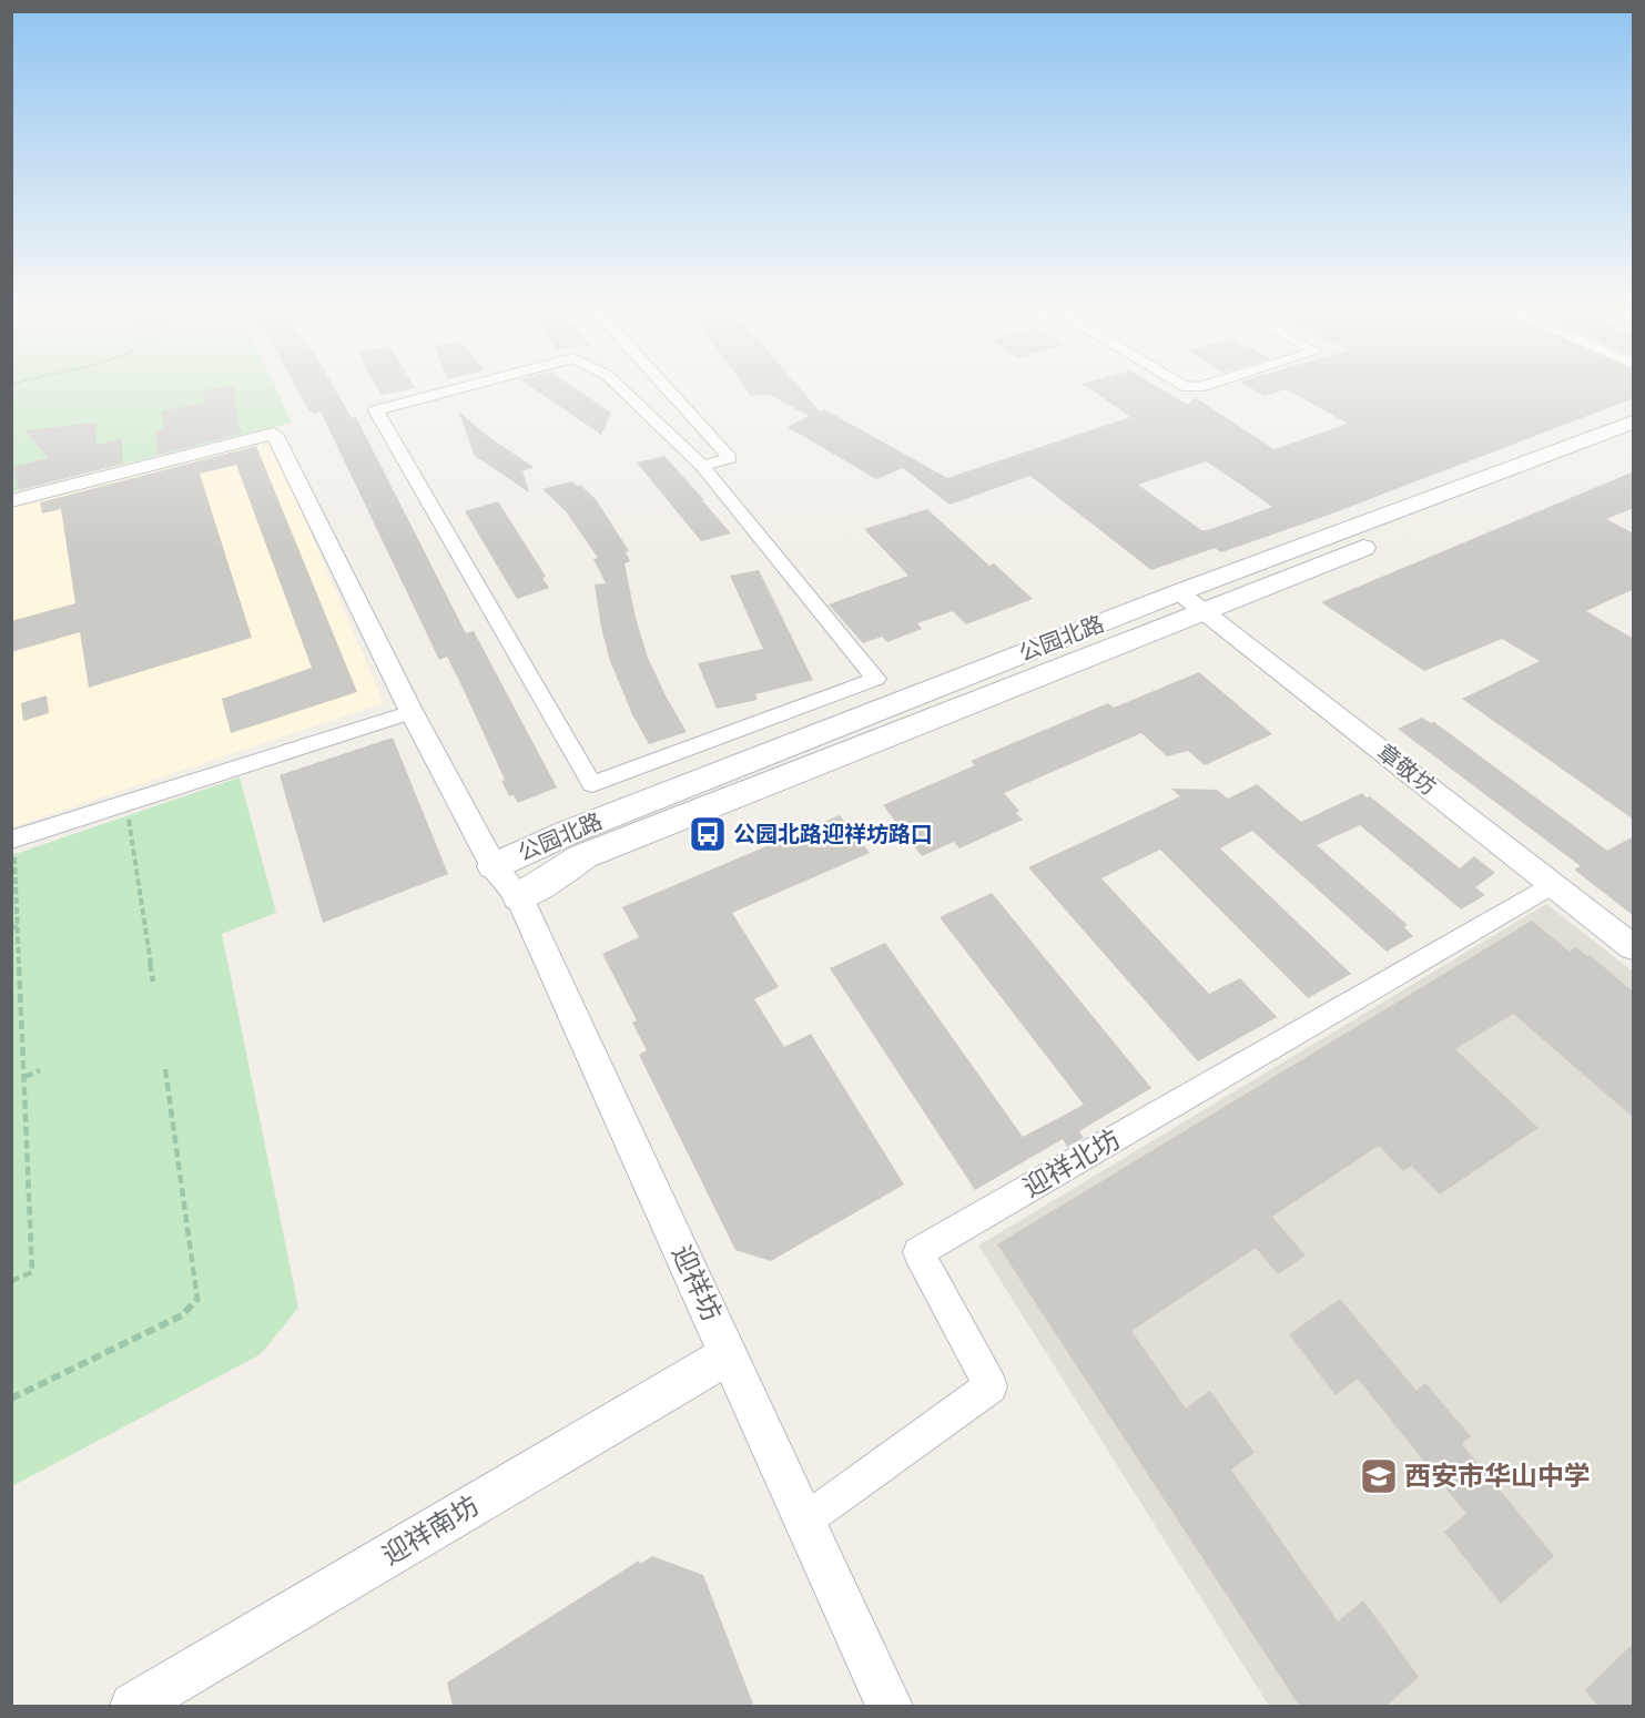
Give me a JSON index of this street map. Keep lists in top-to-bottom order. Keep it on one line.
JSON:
{"streets":{"main road":["公园北路"],"street":["章敬坊","迎祥北坊","迎祥坊","迎祥南坊"]},"crossings":[["公园北路","章敬坊"],["公园北路","迎祥坊"],["章敬坊","迎祥北坊"],["迎祥北坊","迎祥坊"],["迎祥坊","迎祥南坊"]],"places":{"bus stop":["公园北路迎祥坊路口"],"school or university":["西安市华山中学"]}}
